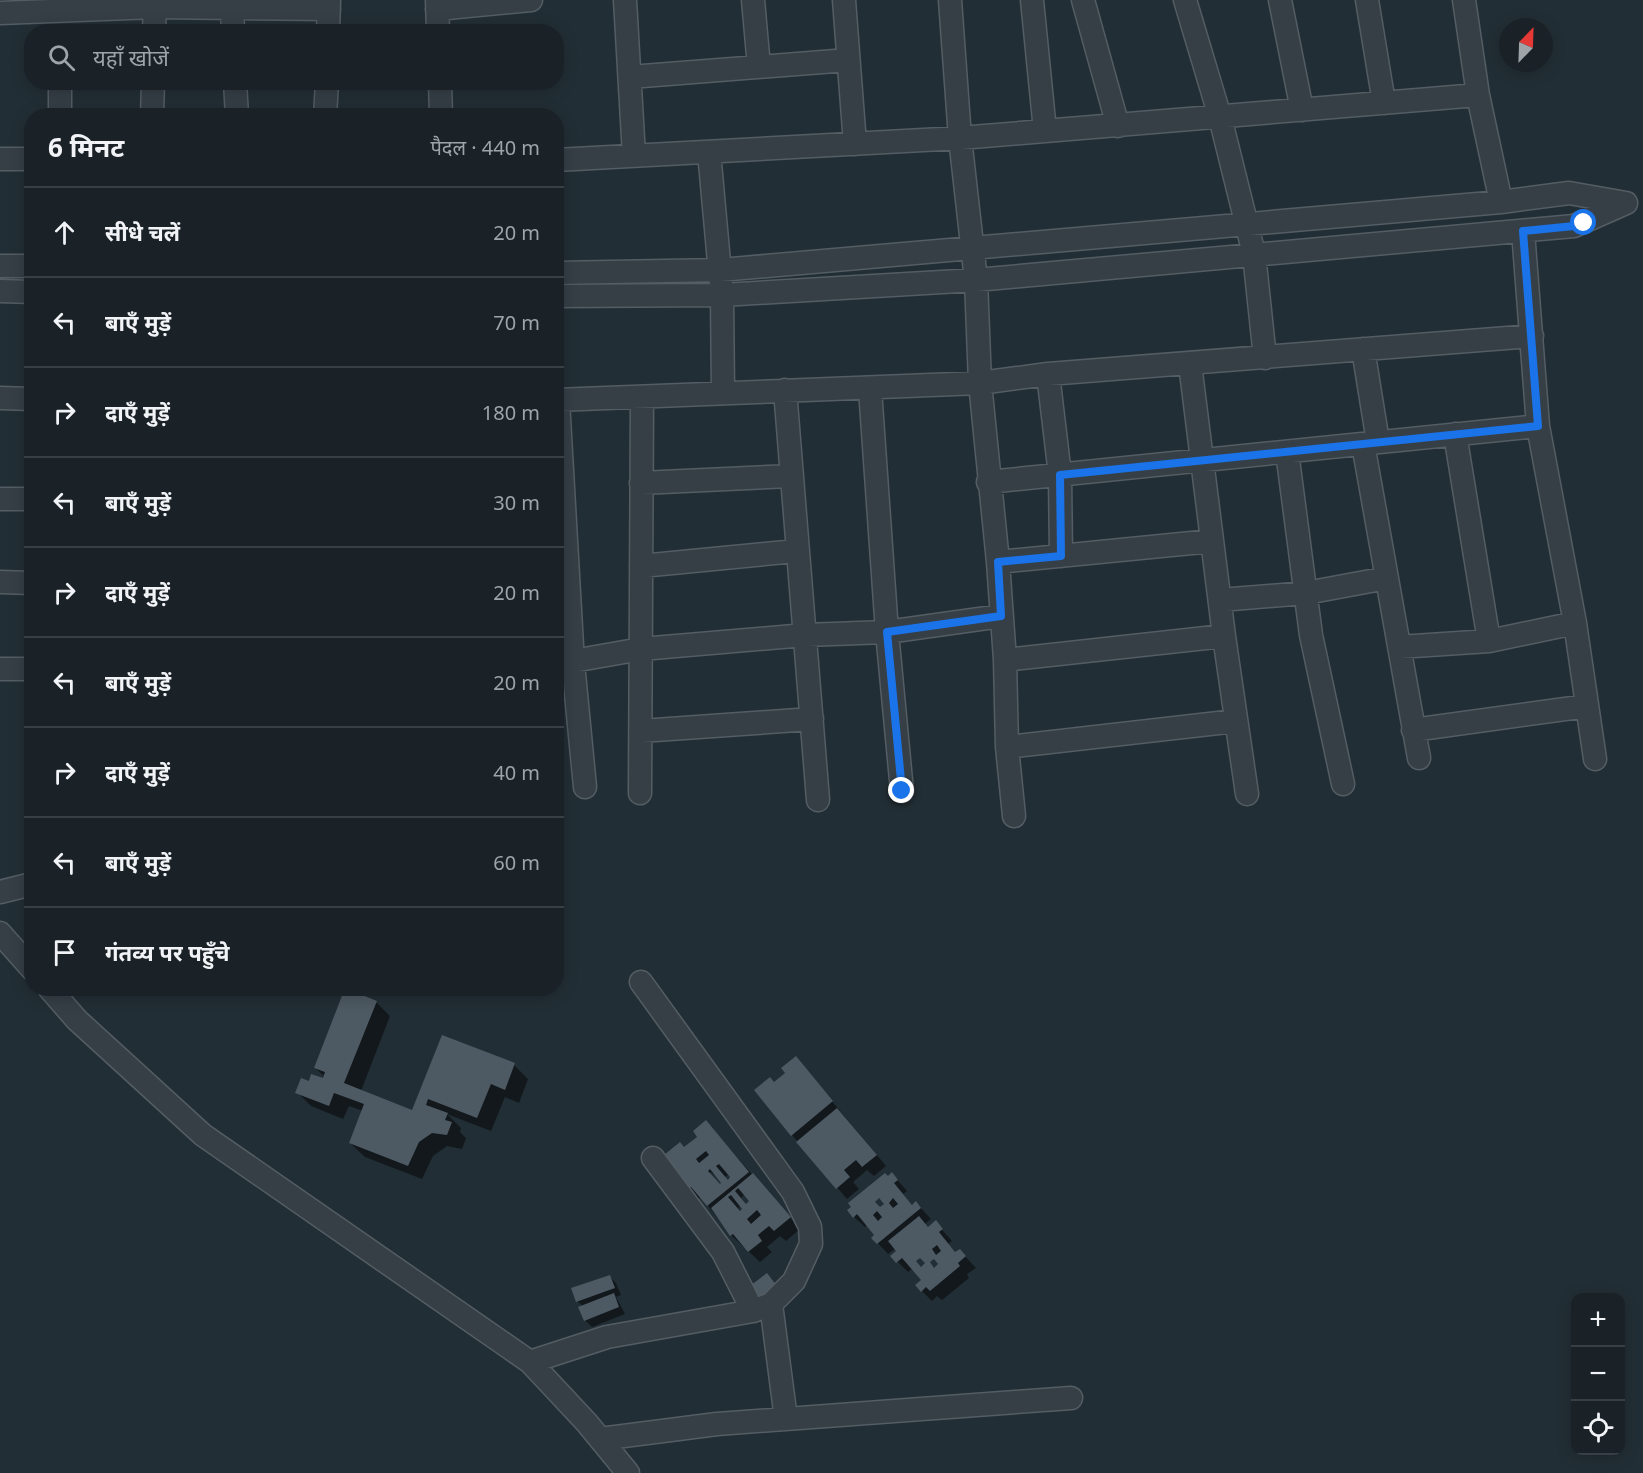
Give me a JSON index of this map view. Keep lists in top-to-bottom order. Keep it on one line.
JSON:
{"north":"top right","page":{"search":"यहाँ खोजें","heading":["6 मिनट","पैदल · 440 m"],"list":[["सीधे चलें","20 m"],["बाएँ मुड़ें","70 m"],["दाएँ मुड़ें","180 m"],["बाएँ मुड़ें","30 m"],["दाएँ मुड़ें","20 m"],["बाएँ मुड़ें","20 m"],["दाएँ मुड़ें","40 m"],["बाएँ मुड़ें","60 m"],"गंतव्य पर पहुँचे"],"map_buttons":["+","−"]}}
